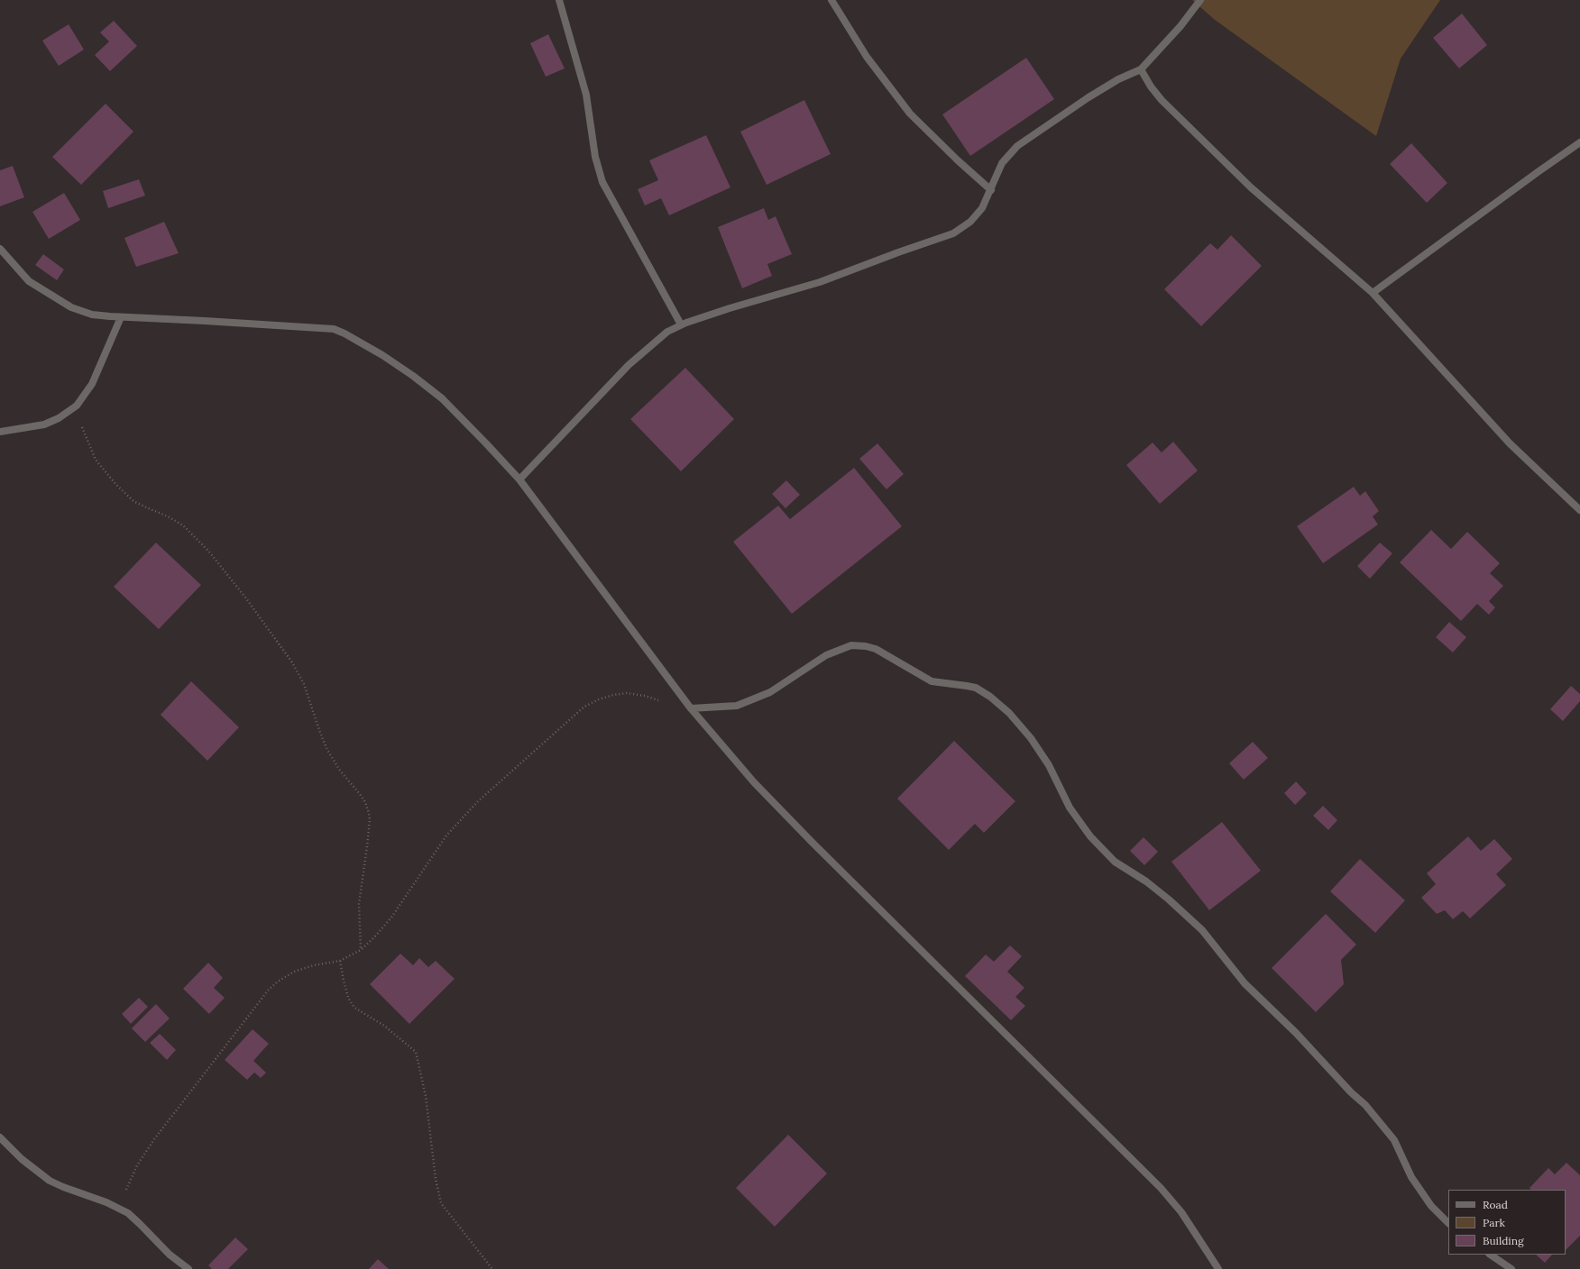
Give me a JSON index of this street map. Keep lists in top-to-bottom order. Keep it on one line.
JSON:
{"legend":["Road","Park","Building"]}
